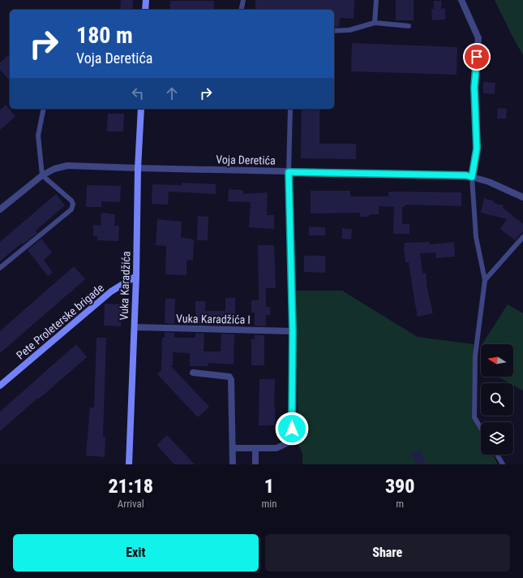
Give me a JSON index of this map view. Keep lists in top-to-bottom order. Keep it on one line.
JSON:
{"streets":{"street":["Voja Deretića","Vuka Karadžića","Vuka Karadžića I","Pete Proleterske brigade"]},"crossings":[["Voja Deretića","Vuka Karadžića"],["Vuka Karadžića","Vuka Karadžića I"],["Vuka Karadžića","Pete Proleterske brigade"]],"north":"left","page":{"turn":["180 m","Voja Deretića"],"eta":["21:18","Arrival","1","min","390","m"],"buttons":["Exit","Share"]}}
